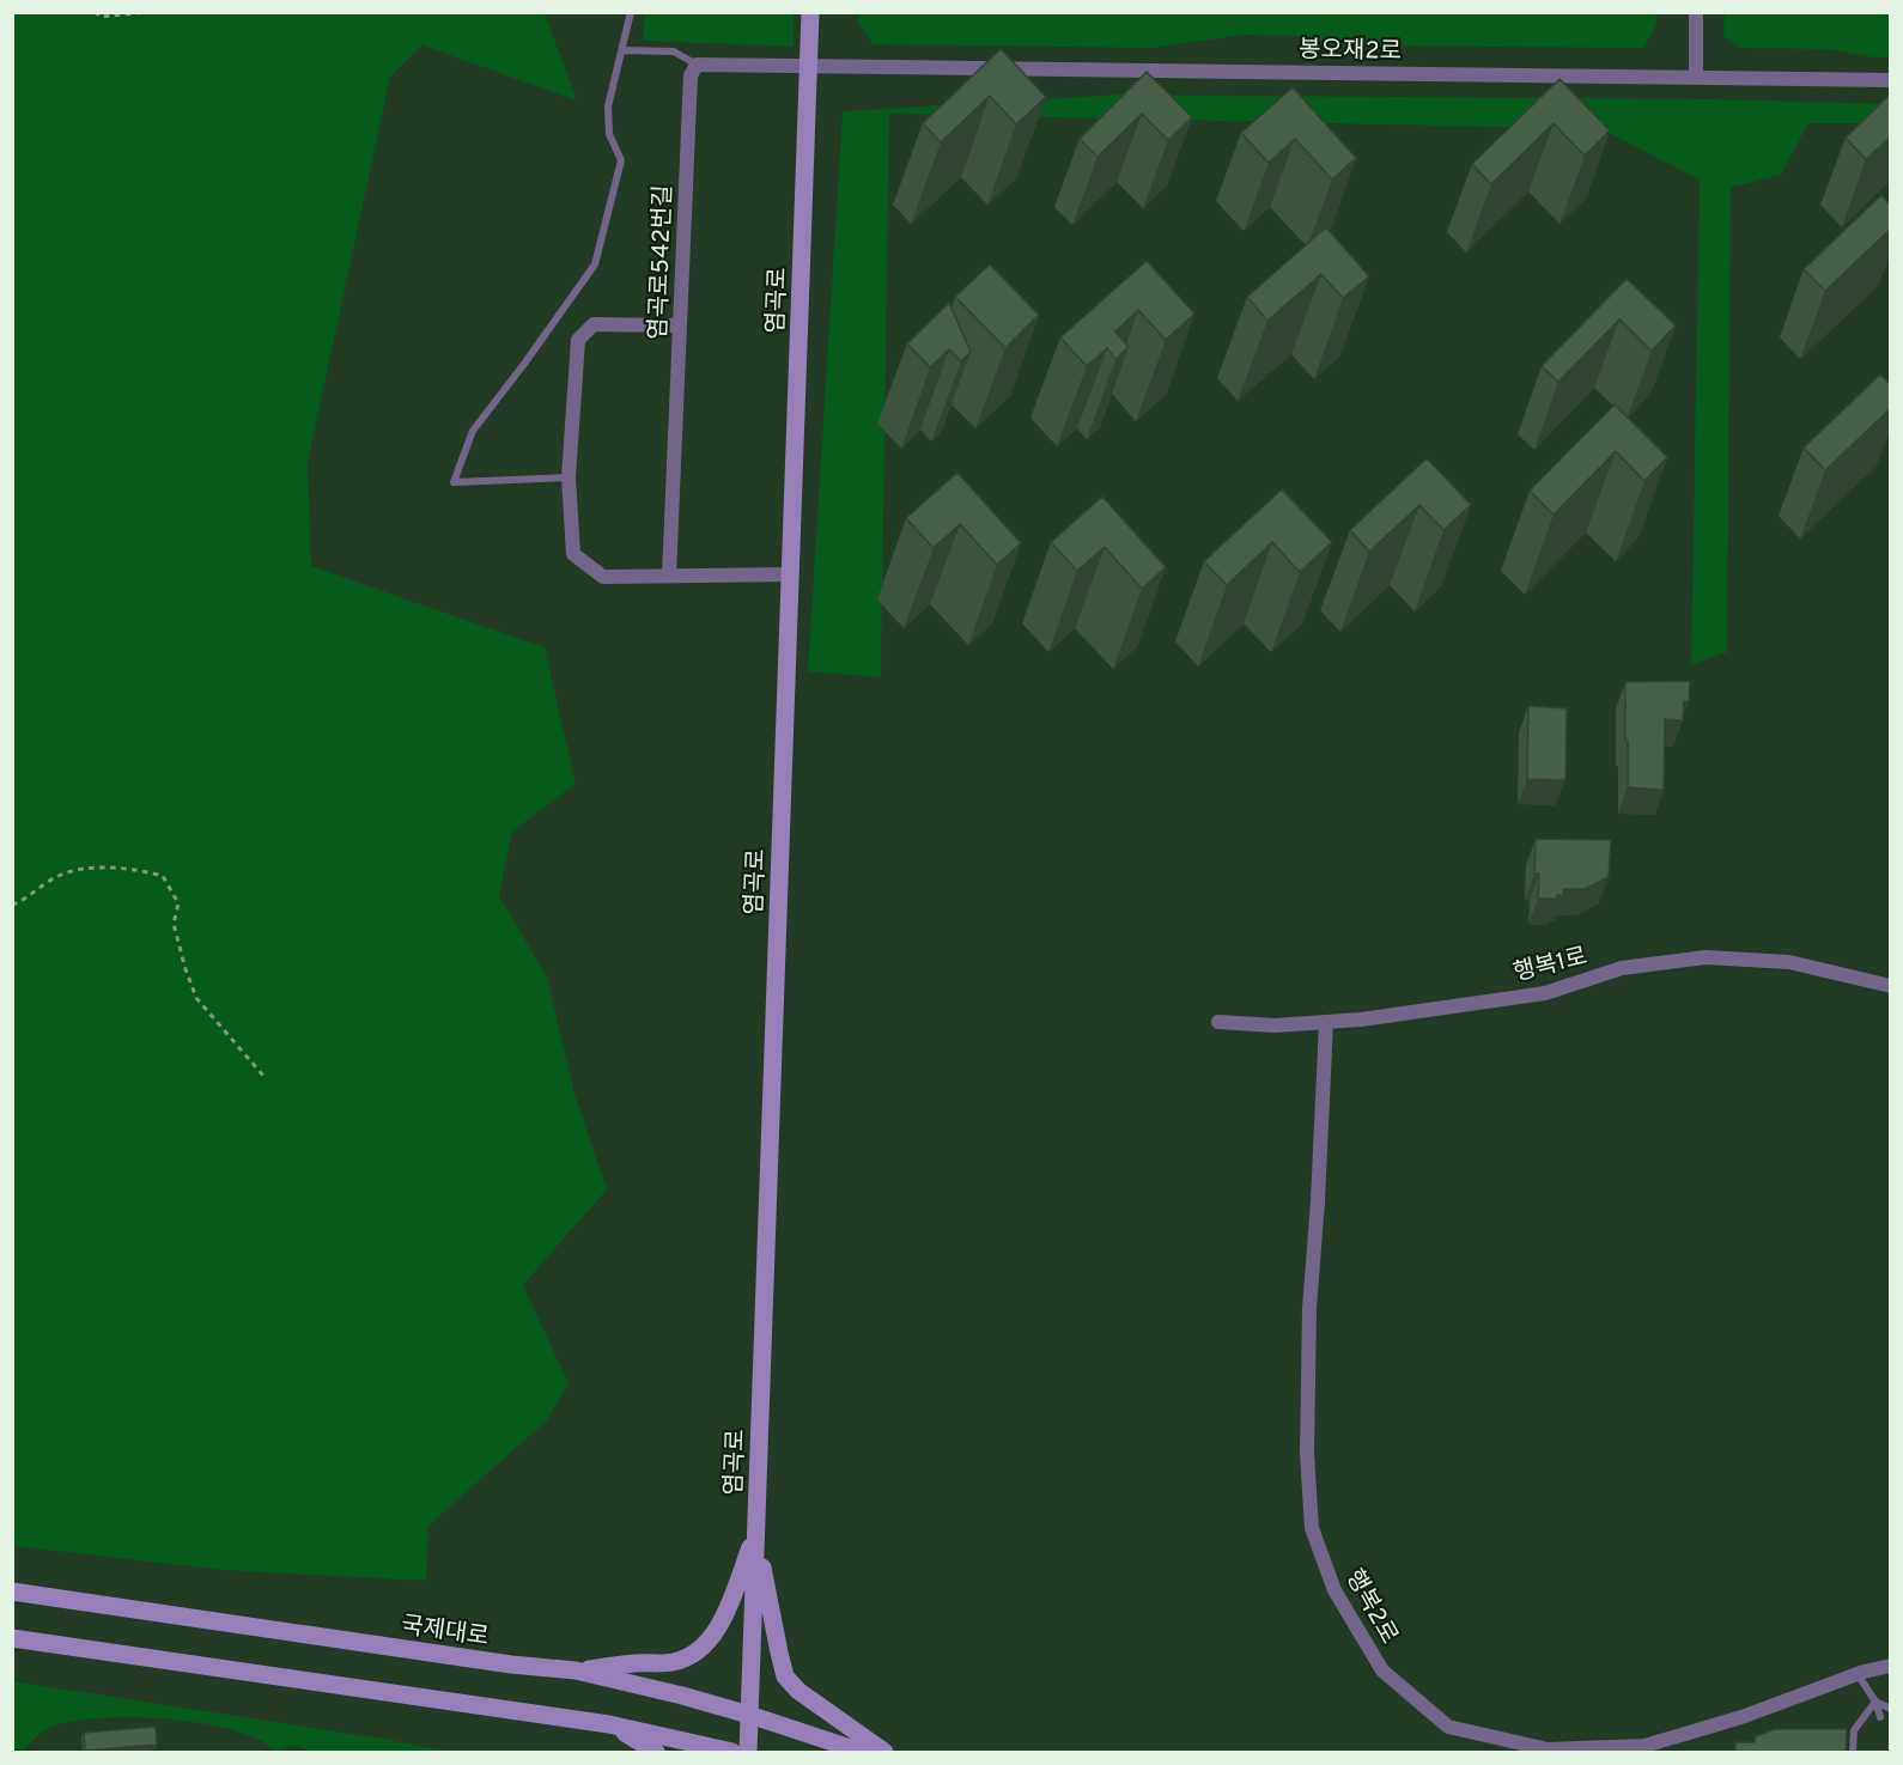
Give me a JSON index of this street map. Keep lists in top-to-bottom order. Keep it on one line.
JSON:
{"streets":{"main road":["염곡로","국제대로"],"street":["봉오재2로","염곡로542번길","행복1로","행복2로"]},"crossings":[["봉오재2로","염곡로"],["염곡로","국제대로"],["행복1로","행복2로"]]}
